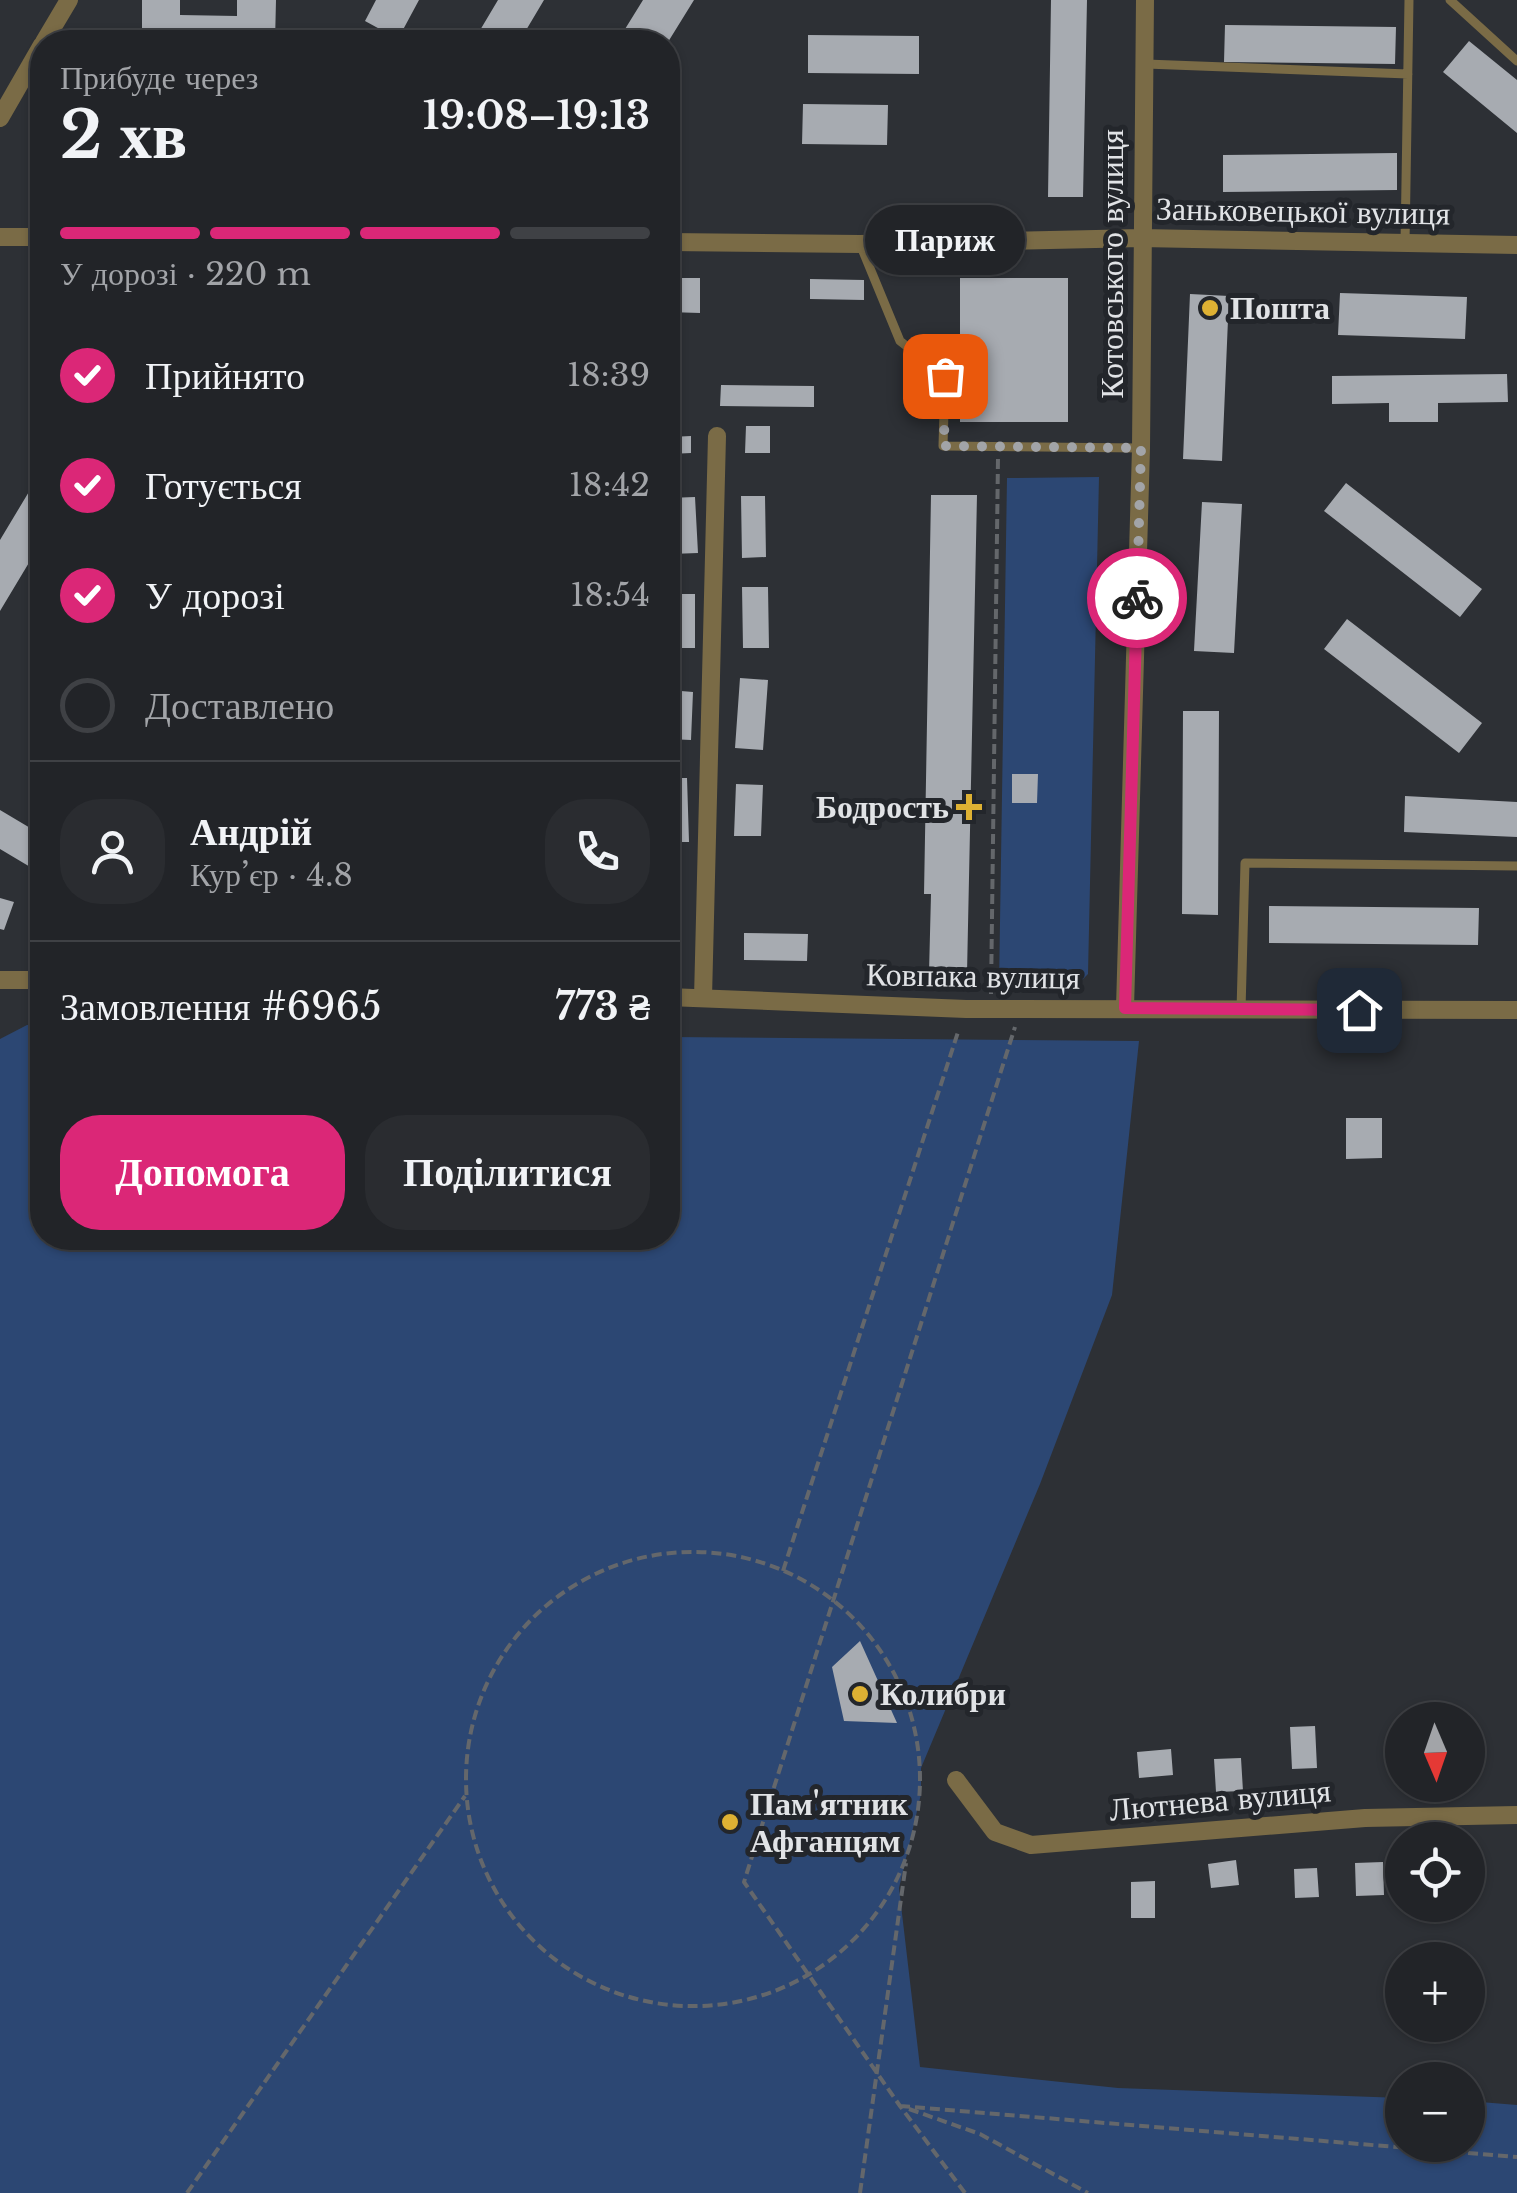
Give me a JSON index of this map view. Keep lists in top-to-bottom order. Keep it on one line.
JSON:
{"streets":{"street":["Заньковецької вулиця","Котовського вулиця","Ковпака вулиця","Лютнева вулиця"]},"crossings":[["Заньковецької вулиця","Котовського вулиця"],["Котовського вулиця","Ковпака вулиця"]],"places":{"other":["Пошта","Париж","Колибри","Пам'ятник Афганцям"],"health":["Бодрость"]},"north":"bottom","page":{"heading":["2 хв","Прибуде через","19:08–19:13"],"panel":["Андрій","Кур’єр · 4.8","Замовлення #6965","773 ₴"],"bar":"У дорозі · 220 m","bubble":"Париж","list":[["Прийнято","18:39"],["Готується","18:42"],["У дорозі","18:54"],"Доставлено"],"buttons":["Допомога","Поділитися"],"map_buttons":["+","−"]}}
